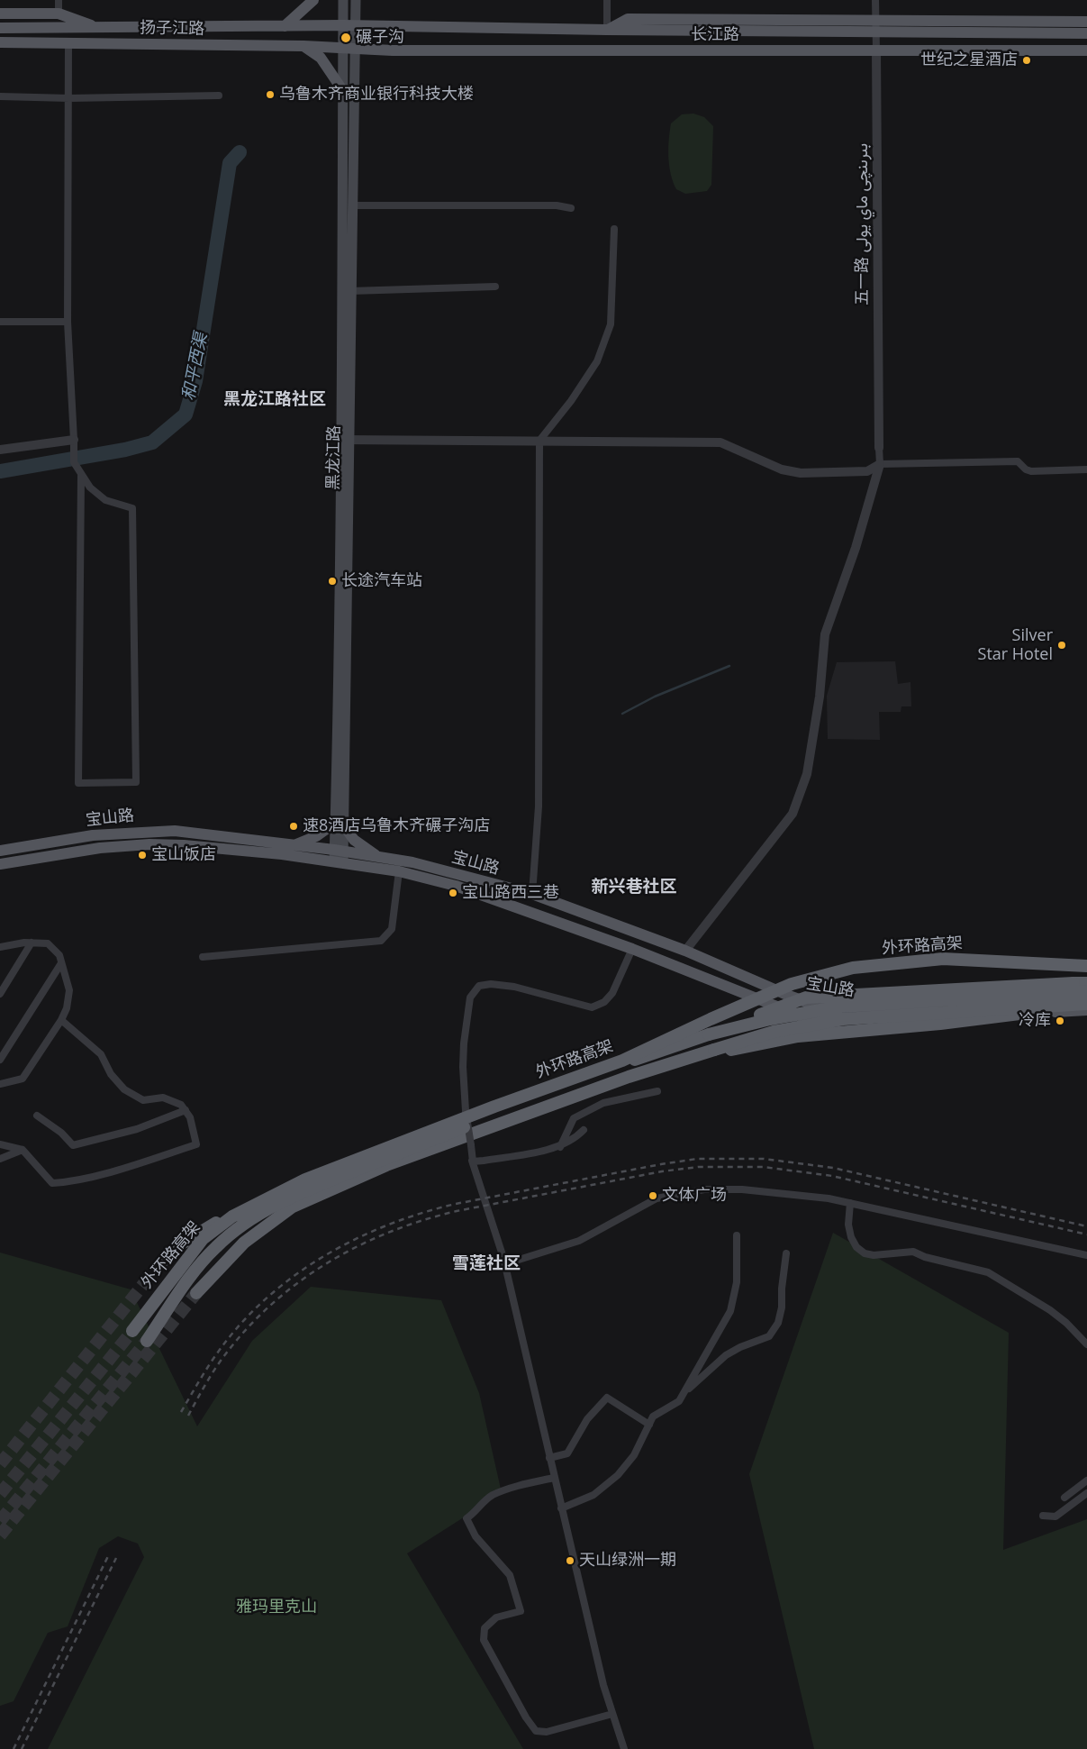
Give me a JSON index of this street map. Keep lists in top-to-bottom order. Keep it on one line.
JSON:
{"streets":{"highway":["外环路高架"],"main road":["扬子江路","长江路","黑龙江路","宝山路"],"street":["五一路 بىرىنچى ماي يولى"]},"crossings":[["扬子江路","长江路"],["扬子江路","黑龙江路"],["长江路","五一路 بىرىنچى ماي يولى"],["长江路","黑龙江路"],["黑龙江路","宝山路"]],"districts":["黑龙江路社区","新兴巷社区","雪莲社区"],"water":["和平西渠"],"parks":["雅玛里克山"],"places":["碾子沟","世纪之星酒店","乌鲁木齐商业银行科技大楼","长途汽车站","Silver Star Hotel","速8酒店乌鲁木齐碾子沟店","宝山饭店","宝山路西三巷","冷库","文体广场","天山绿洲一期"]}
